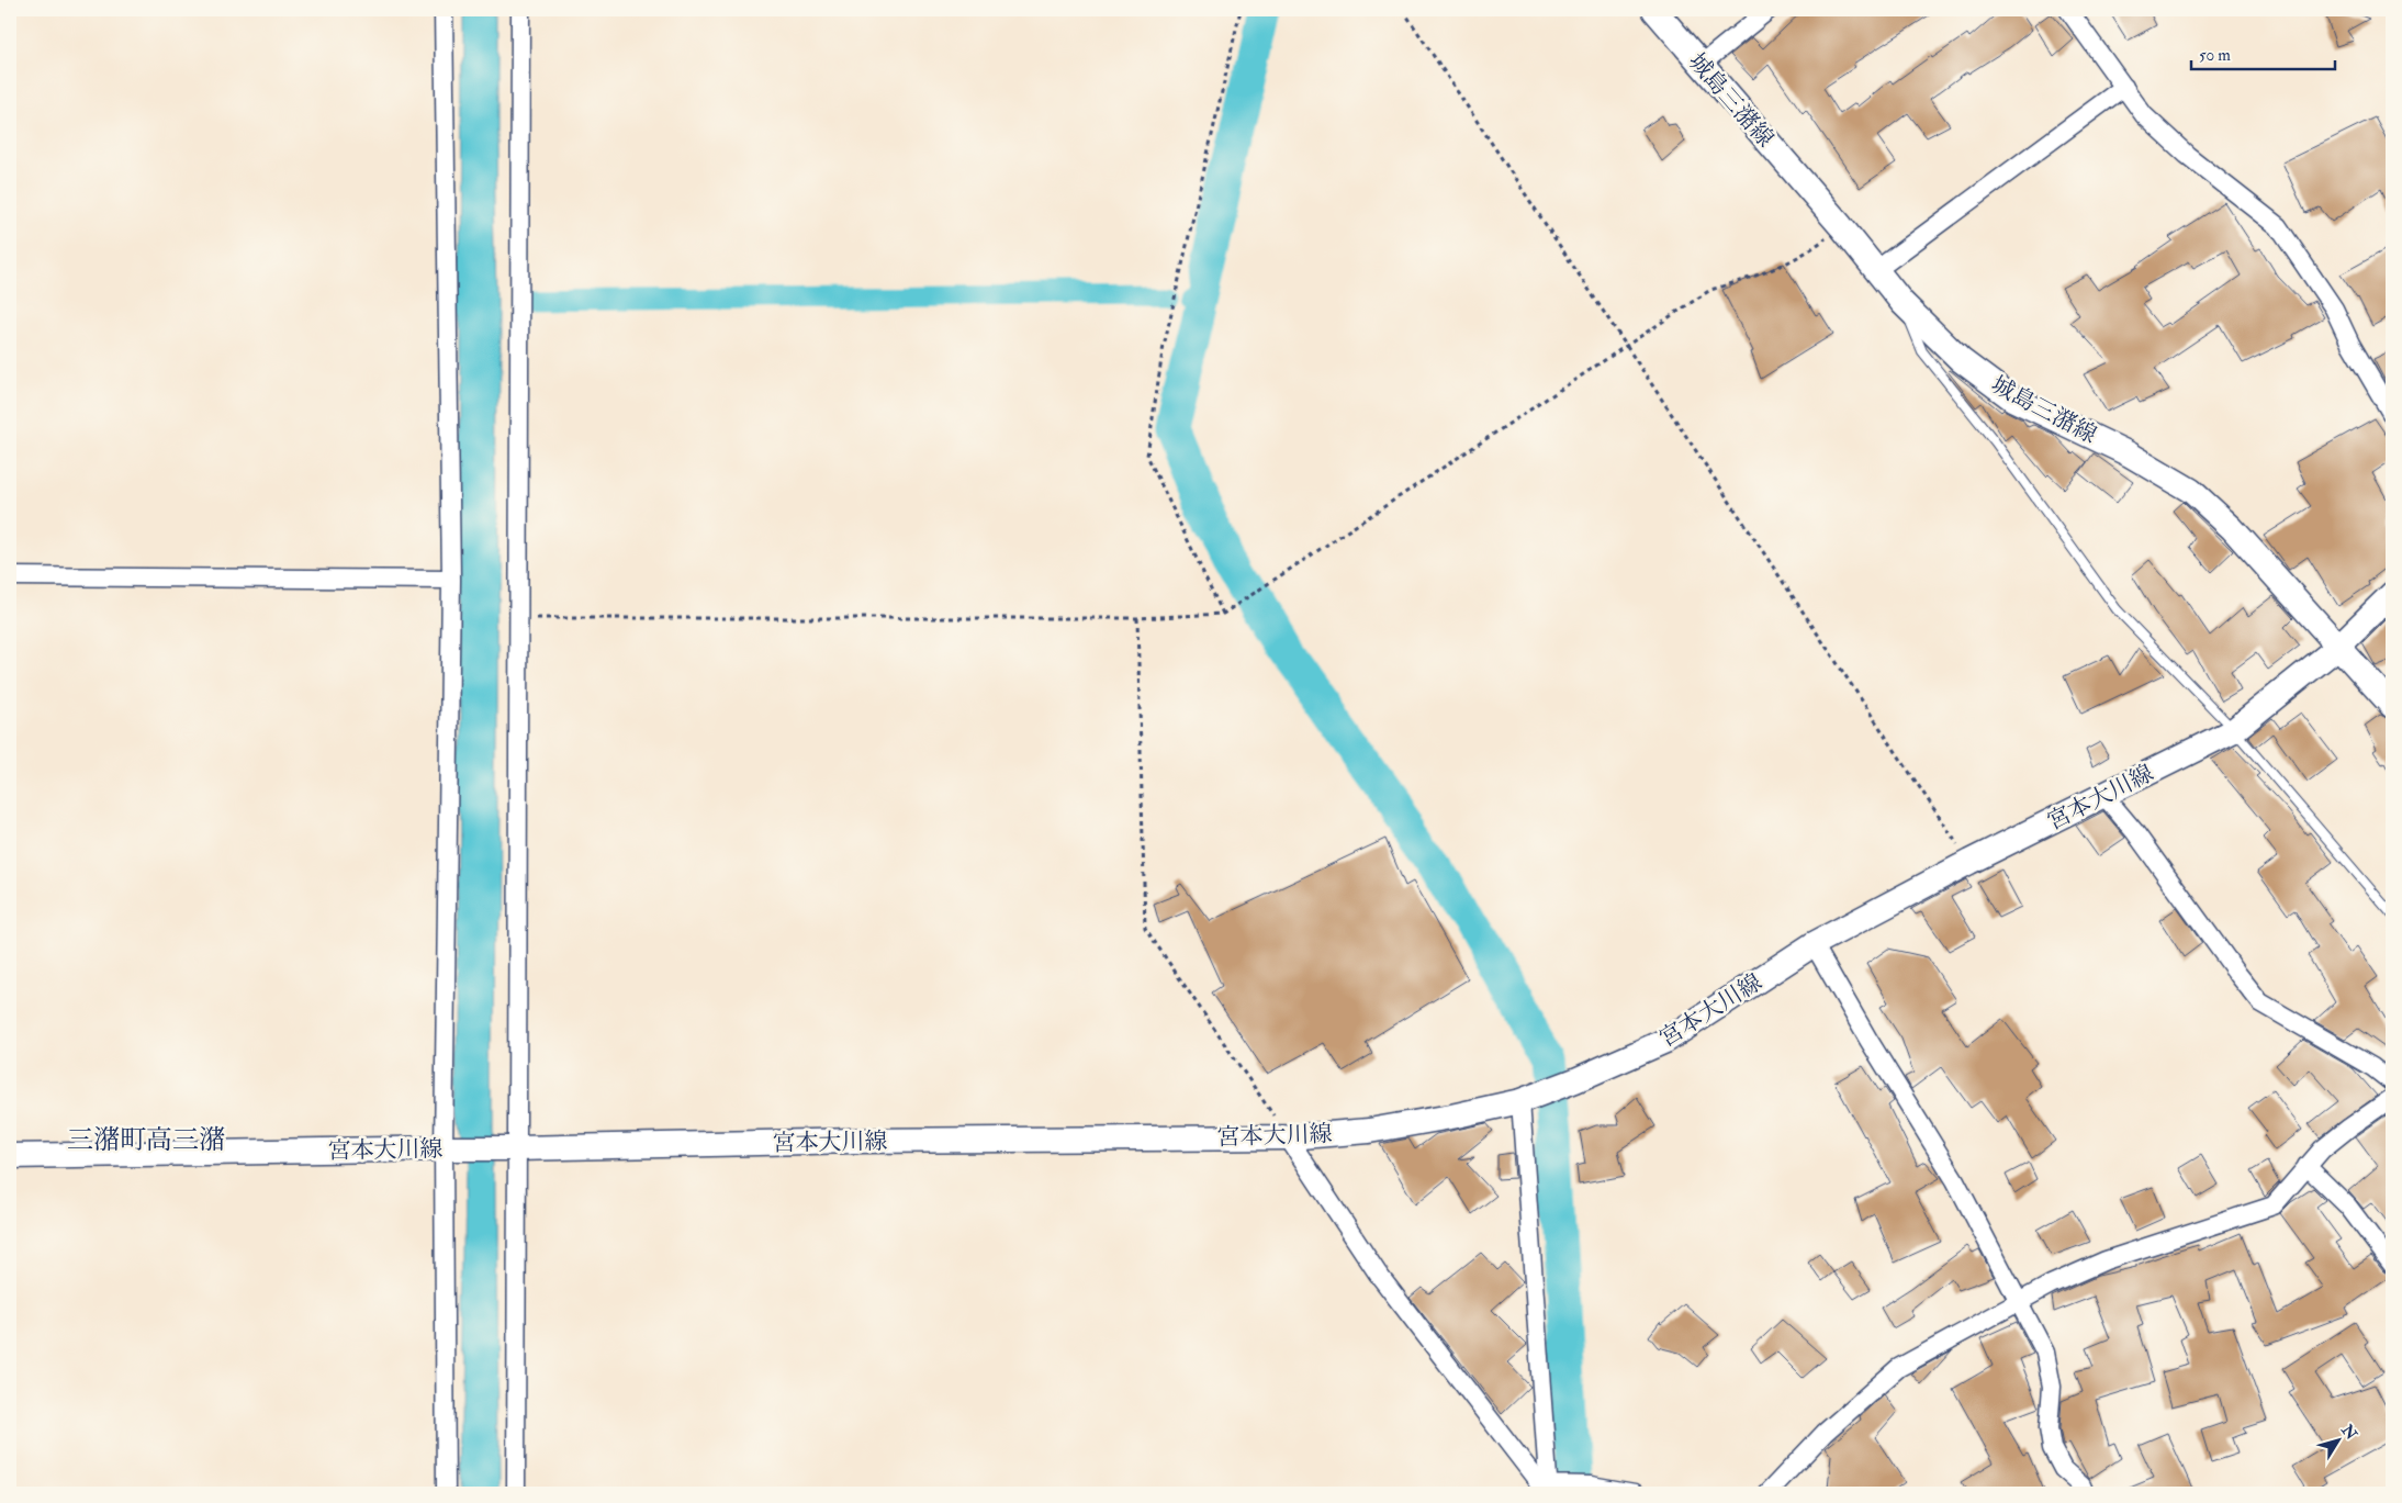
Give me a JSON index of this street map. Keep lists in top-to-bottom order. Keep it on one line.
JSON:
{"streets":{"main road":["城島三潴線","宮本大川線"]},"crossings":[["城島三潴線","宮本大川線"]],"districts":["三潴町高三潴"],"scale_bar":"50 m","north":"top right"}
